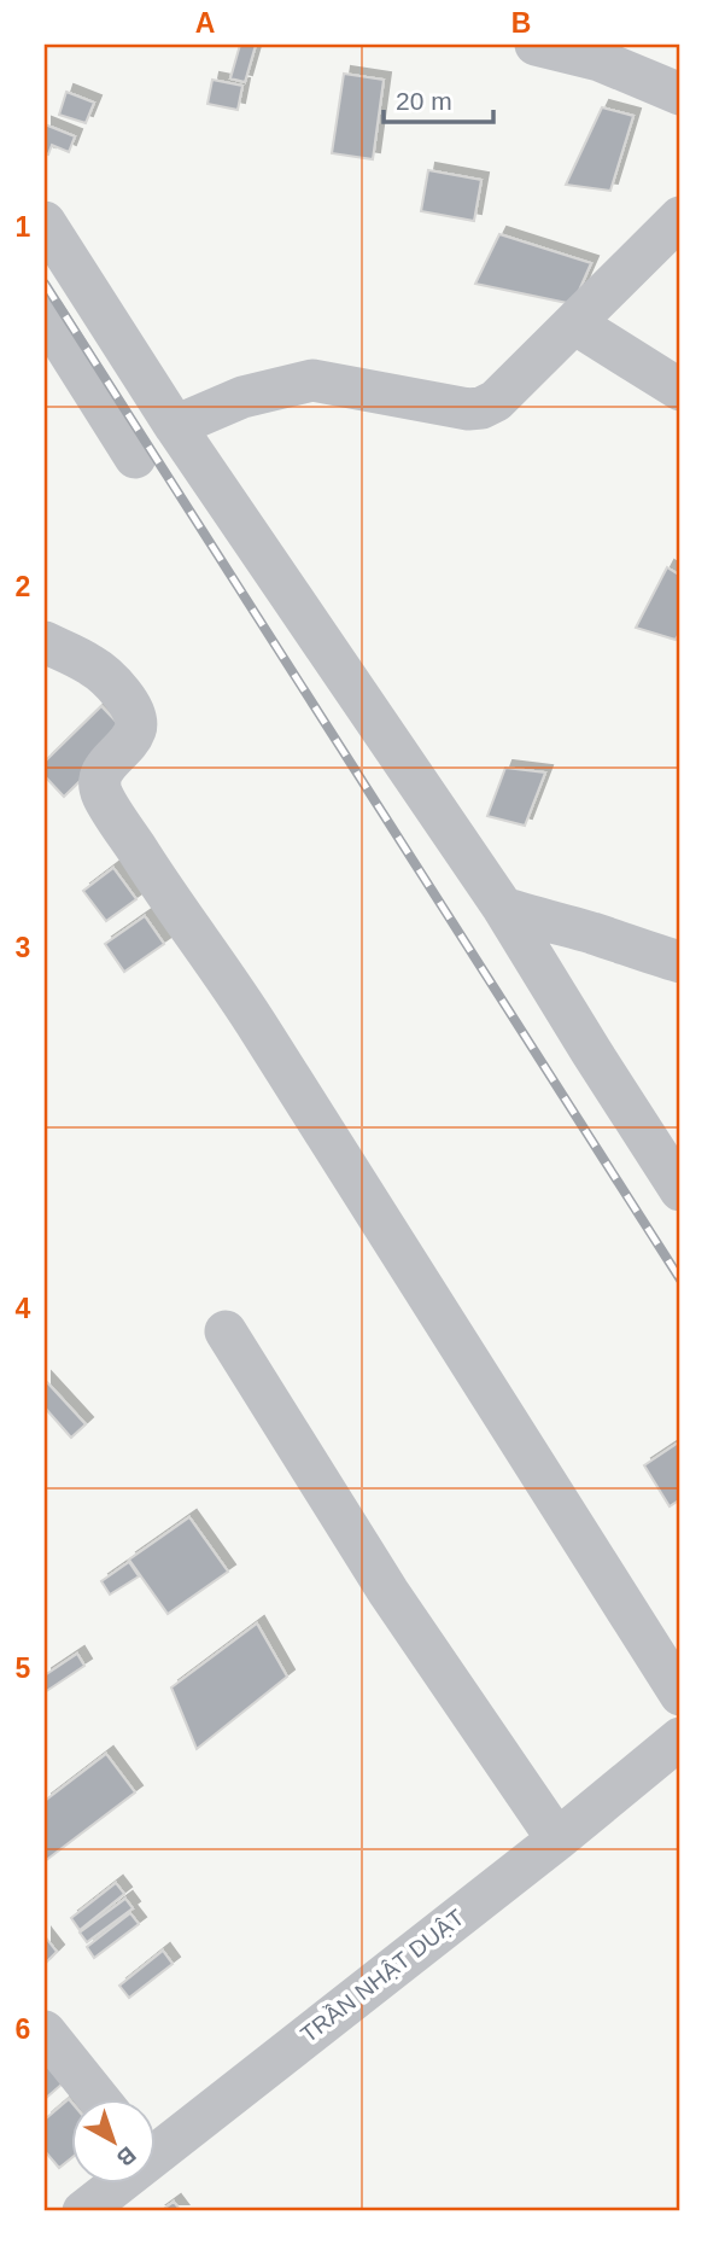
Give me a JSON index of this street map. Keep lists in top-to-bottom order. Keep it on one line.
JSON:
{"streets":{"street":["TRẦN NHẬT DUẬT"]},"scale_bar":"20 m","north":"bottom right","grid":{"columns":["A","B"],"rows":["1","2","3","4","5","6"]}}
